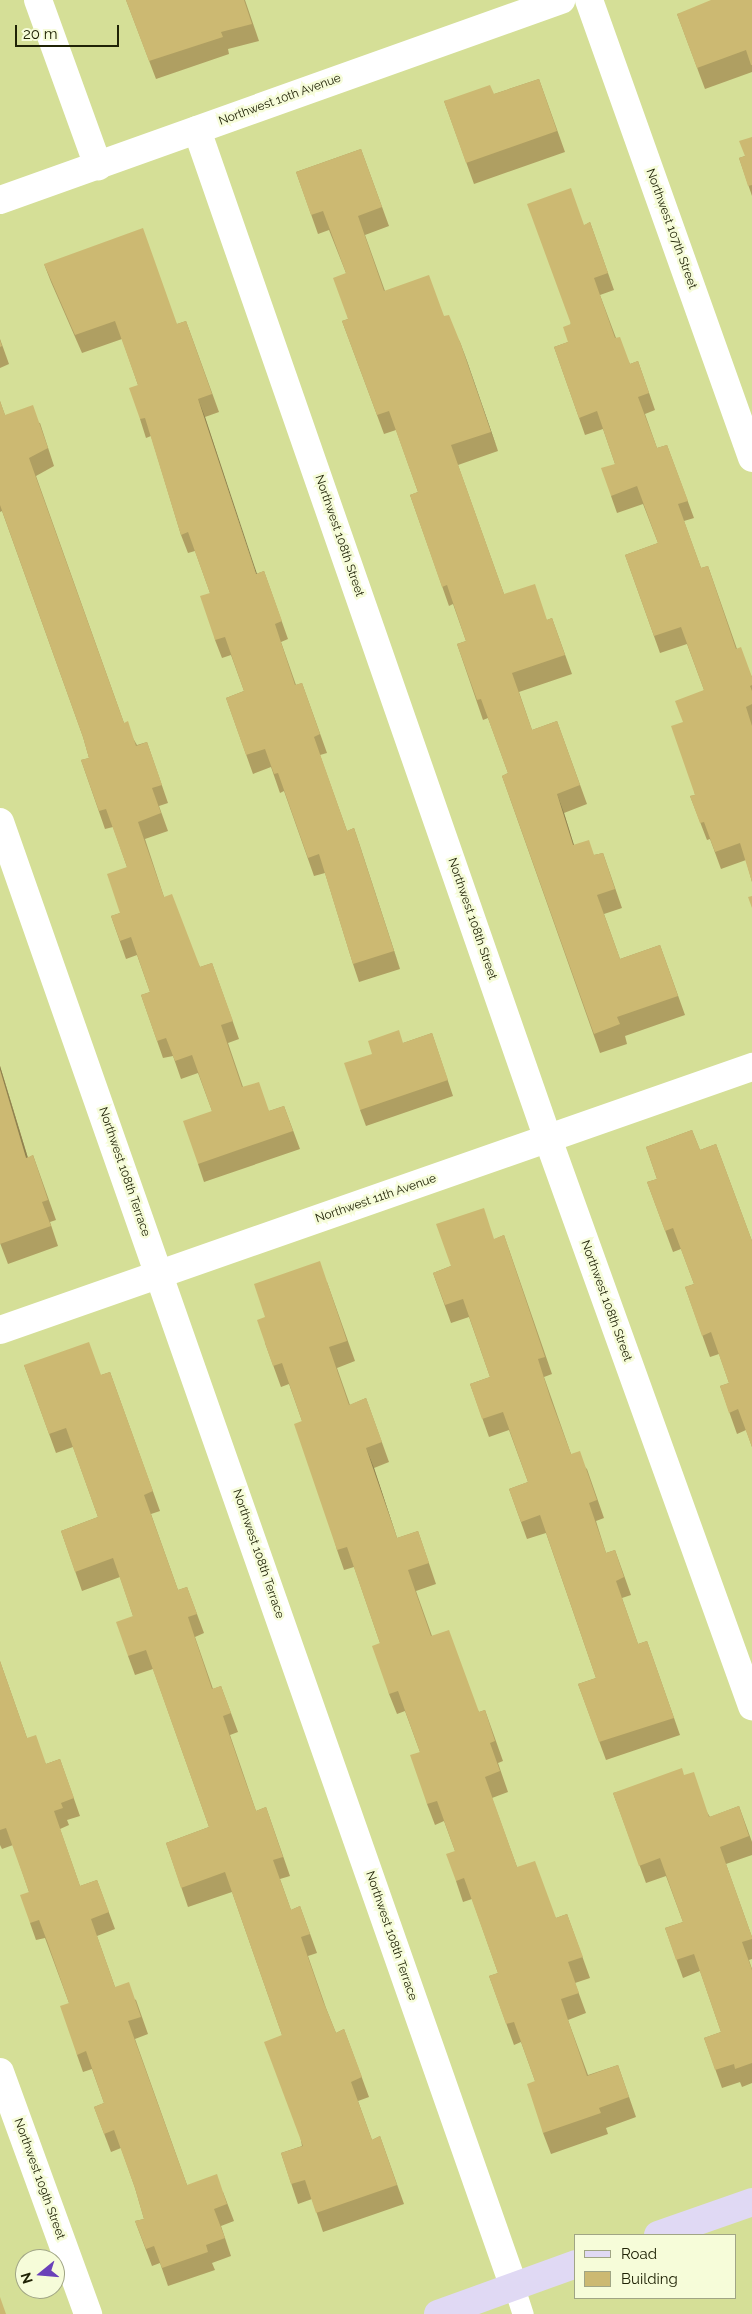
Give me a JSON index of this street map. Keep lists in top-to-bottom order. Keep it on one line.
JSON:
{"streets":{"street":["Northwest 10th Avenue","Northwest 107th Street","Northwest 108th Street","Northwest 108th Terrace","Northwest 11th Avenue","Northwest 109th Street"]},"crossings":[["Northwest 10th Avenue","Northwest 108th Street"],["Northwest 108th Street","Northwest 11th Avenue"],["Northwest 108th Terrace","Northwest 11th Avenue"]],"legend":["Road","Building"],"scale_bar":"20 m","north":"left"}
